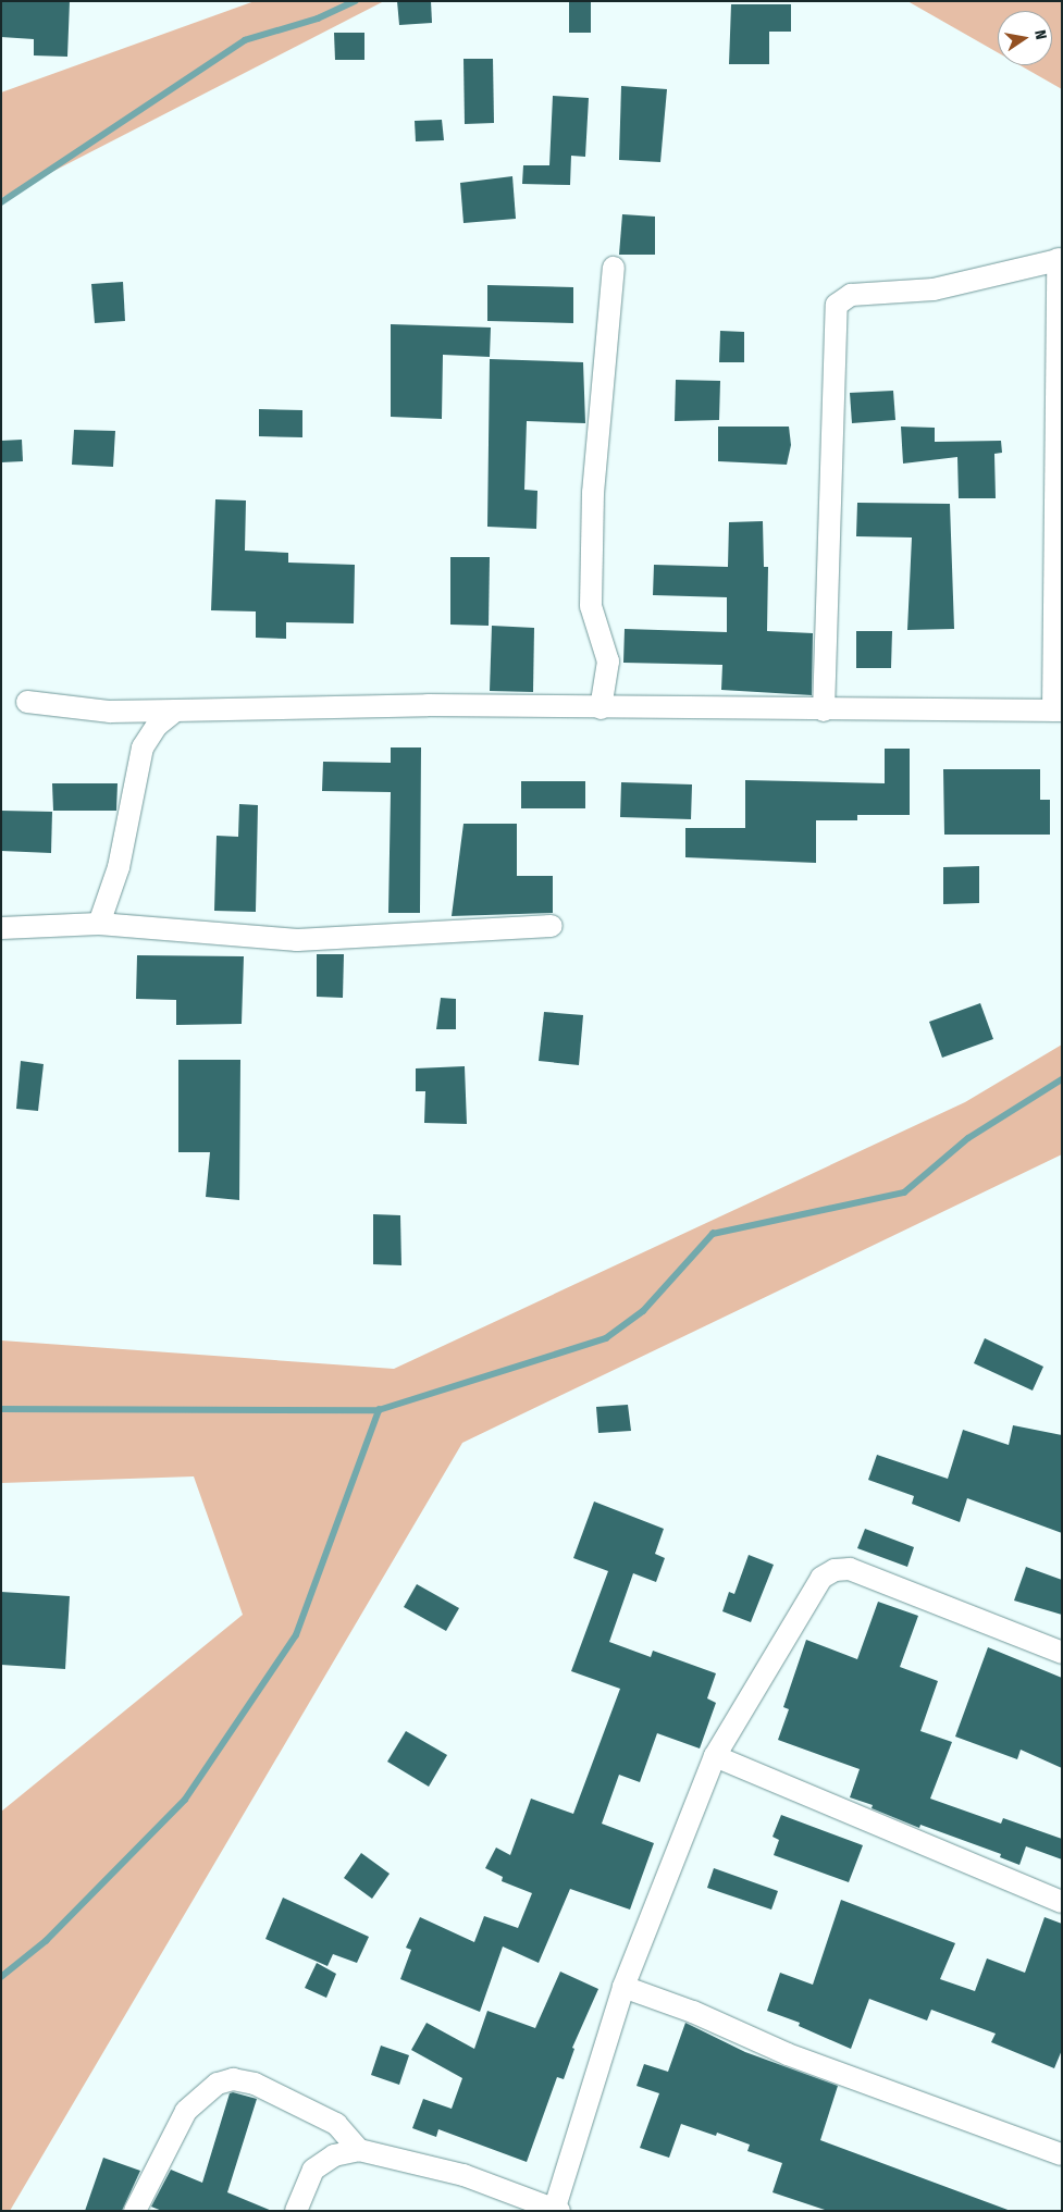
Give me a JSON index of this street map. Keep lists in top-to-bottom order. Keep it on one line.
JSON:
{"north":"right"}
